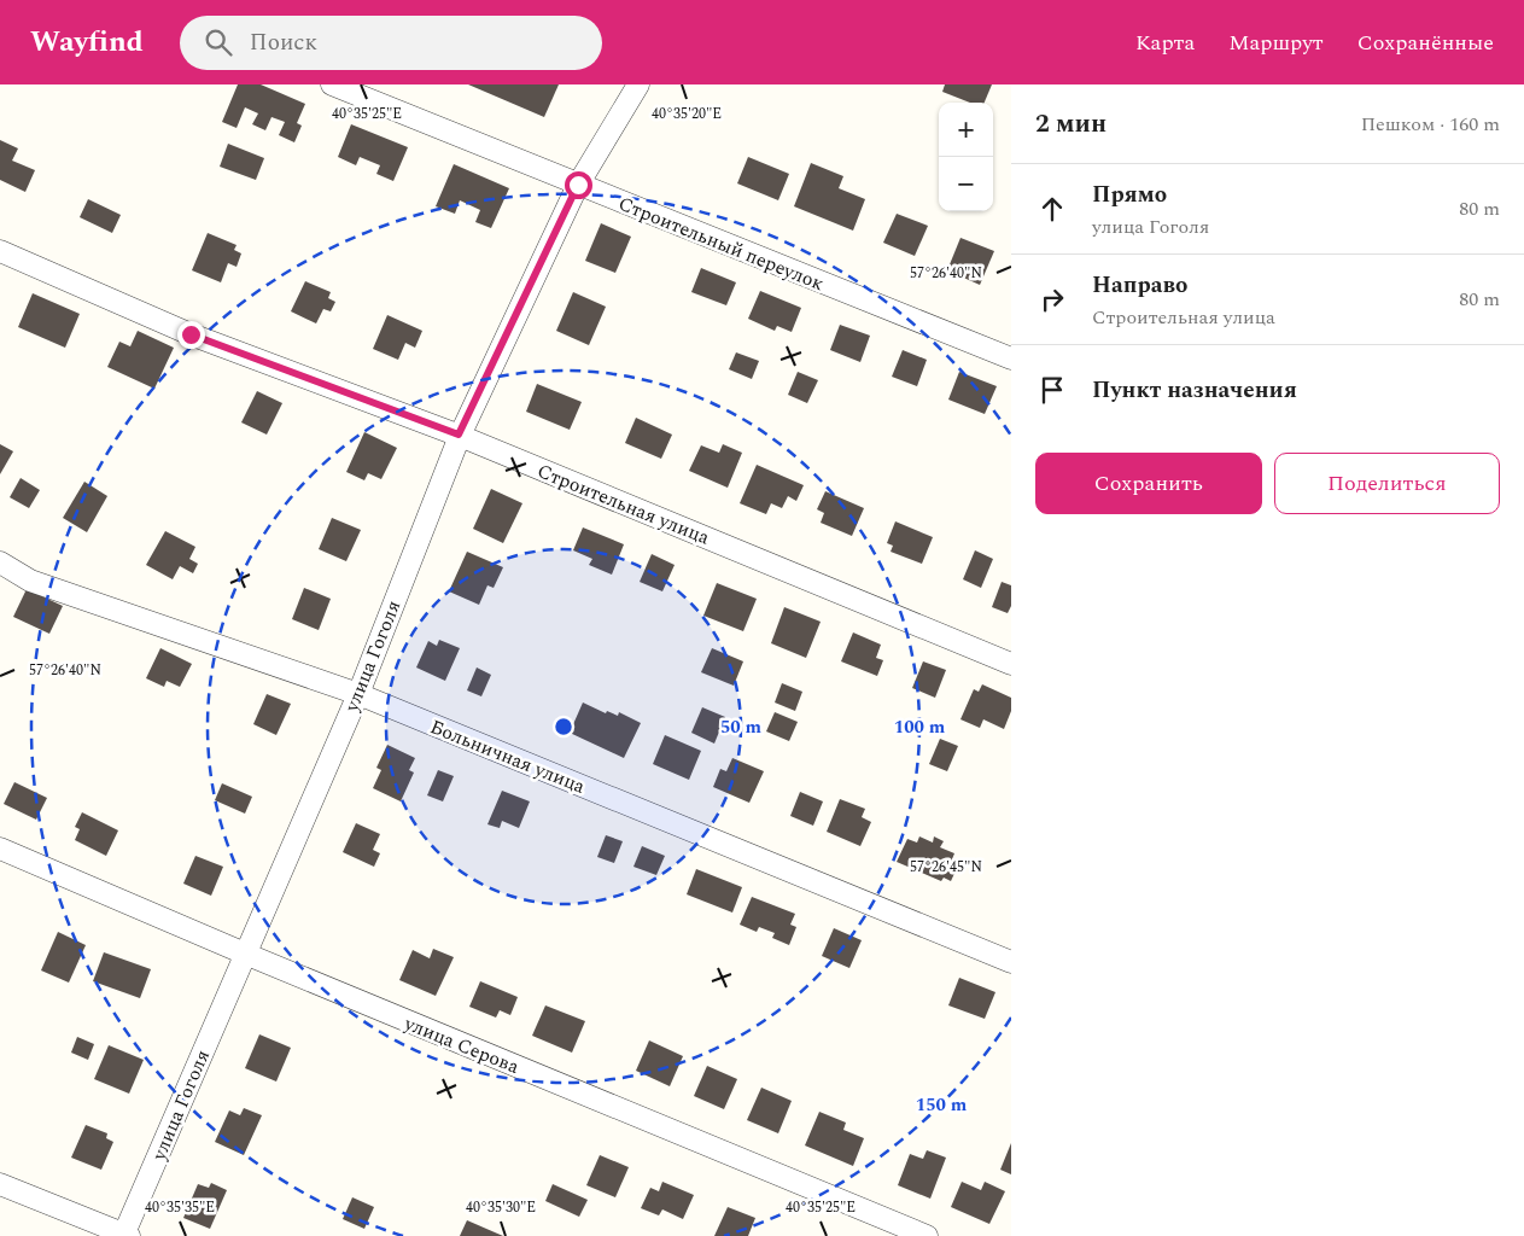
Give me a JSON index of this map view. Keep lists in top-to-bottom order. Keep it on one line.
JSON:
{"streets":{"street":["Строительный переулок","Строительная улица","улица Гоголя","Больничная улица","улица Серова"]},"crossings":[["Строительный переулок","улица Гоголя"],["Строительная улица","улица Гоголя"],["улица Гоголя","Больничная улица"],["улица Гоголя","улица Серова"]],"page":{"header":"Wayfind","search":"Поиск","nav":["Карта","Маршрут","Сохранённые"],"heading":["2 мин","Пешком · 160 m"],"map_buttons":["+","−"],"list":[["Прямо","улица Гоголя","80 m"],["Направо","Строительная улица","80 m"],"Пункт назначения"],"buttons":["Сохранить","Поделиться"]},"coordinates":["40°35'25\"E","40°35'20\"E","57°26'40\"N","57°26'45\"N","40°35'35\"E","40°35'30\"E"],"rings":["50 m","100 m","150 m"]}
